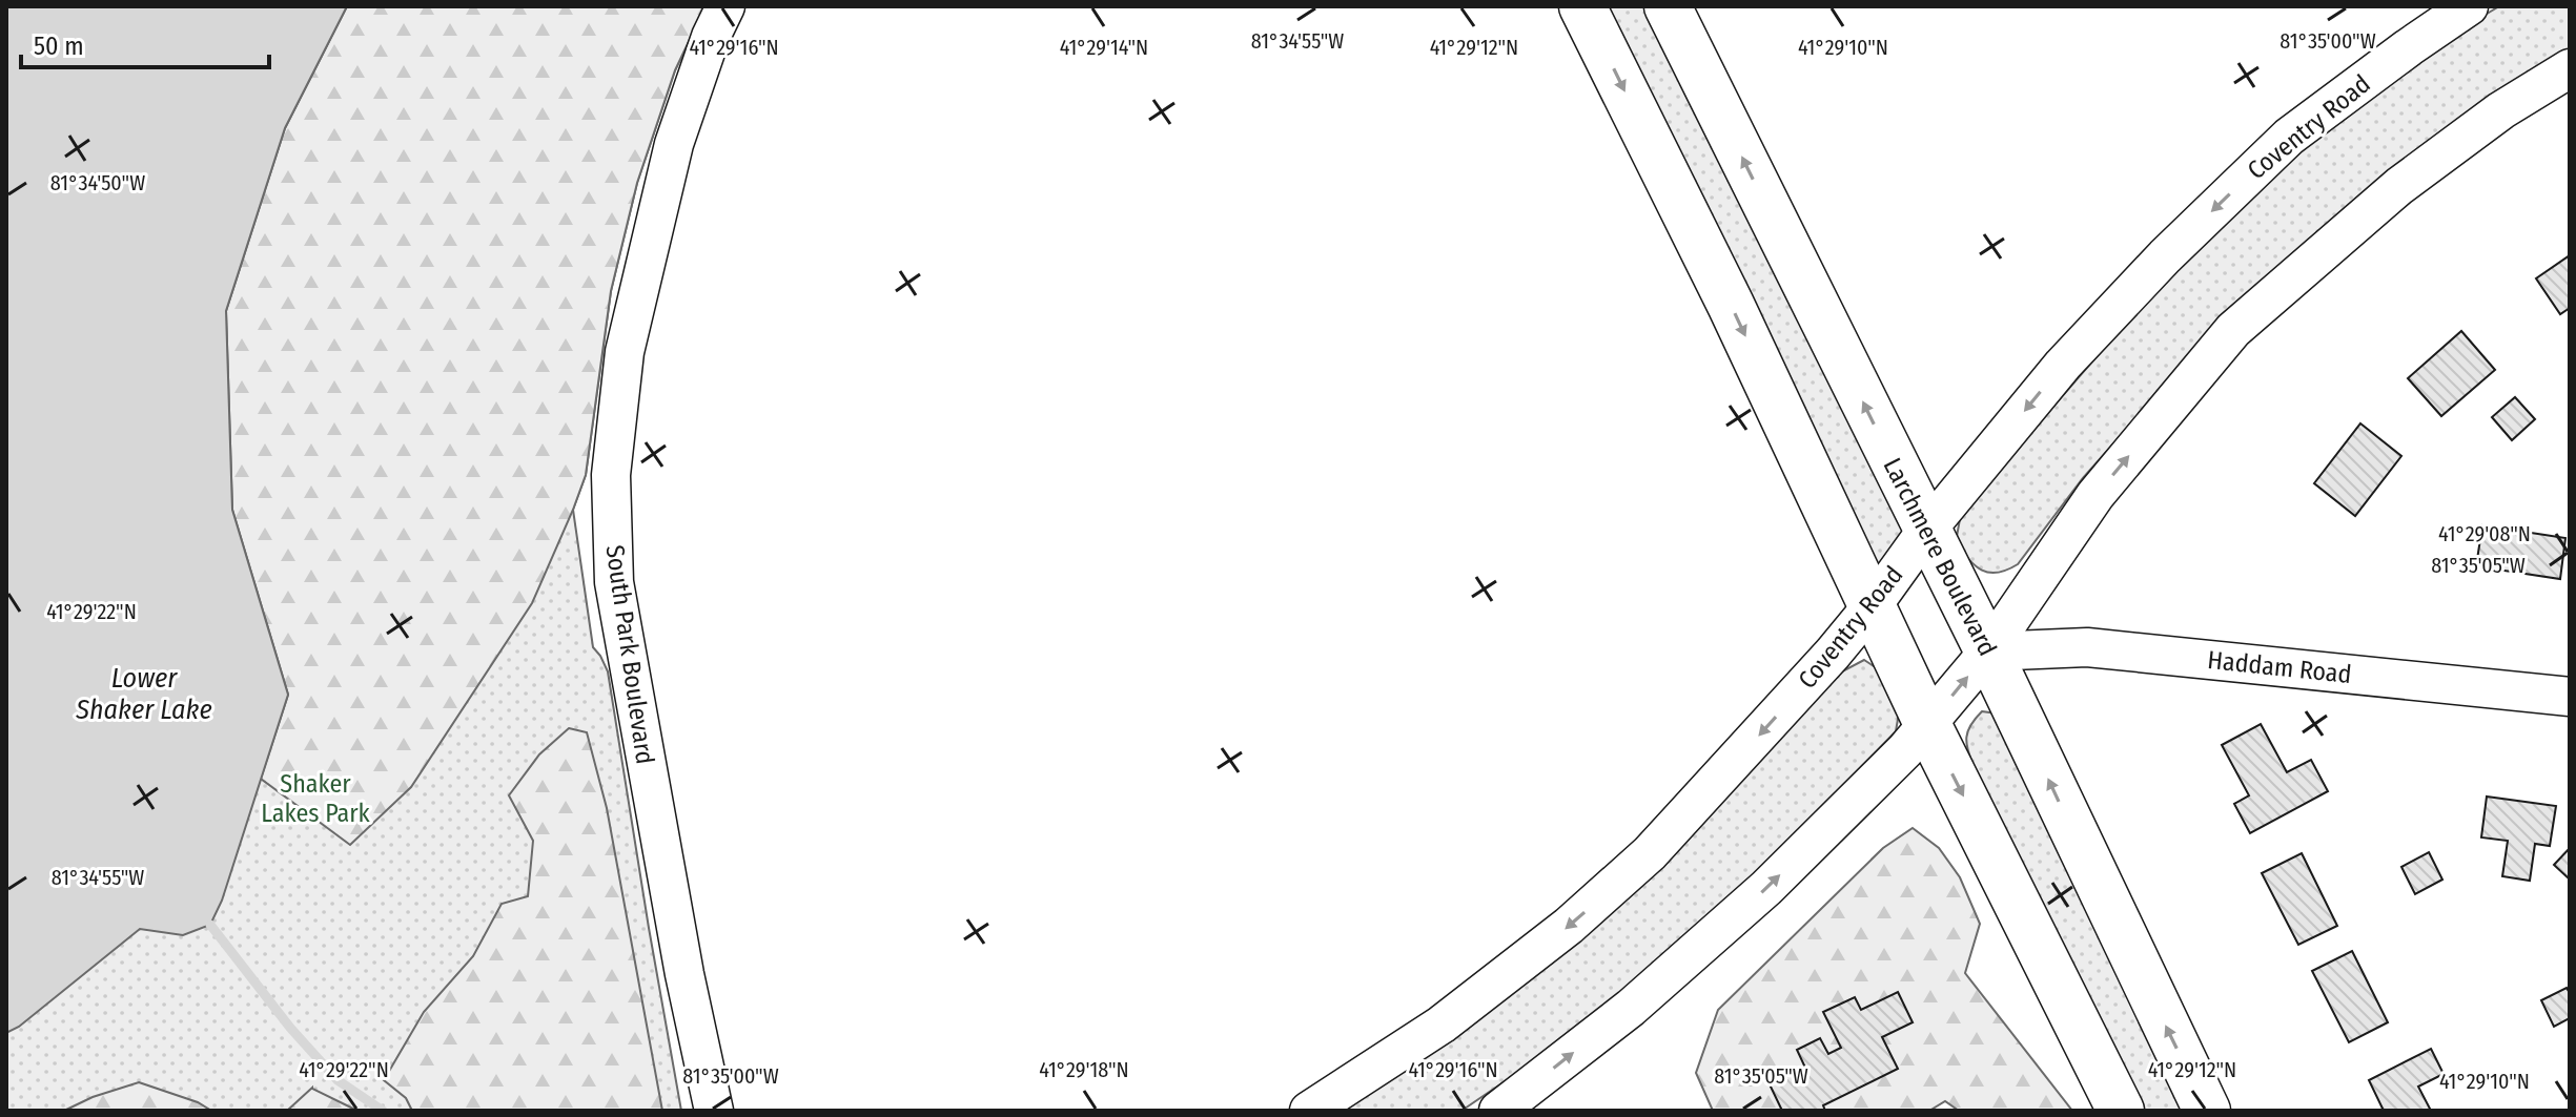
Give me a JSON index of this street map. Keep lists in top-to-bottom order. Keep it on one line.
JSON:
{"streets":{"main road":["Larchmere Boulevard"],"street":["Coventry Road","South Park Boulevard","Haddam Road"]},"crossings":[["Coventry Road","Larchmere Boulevard"],["Larchmere Boulevard","Haddam Road"]],"water":["Lower Shaker Lake"],"parks":["Shaker Lakes Park"],"scale_bar":"50 m","coordinates":["81°34'55\"W","81°35'00\"W","41°29'16\"N","41°29'14\"N","41°29'12\"N","41°29'10\"N","81°34'50\"W","41°29'08\"N","81°35'05\"W","41°29'22\"N","41°29'18\"N"]}
